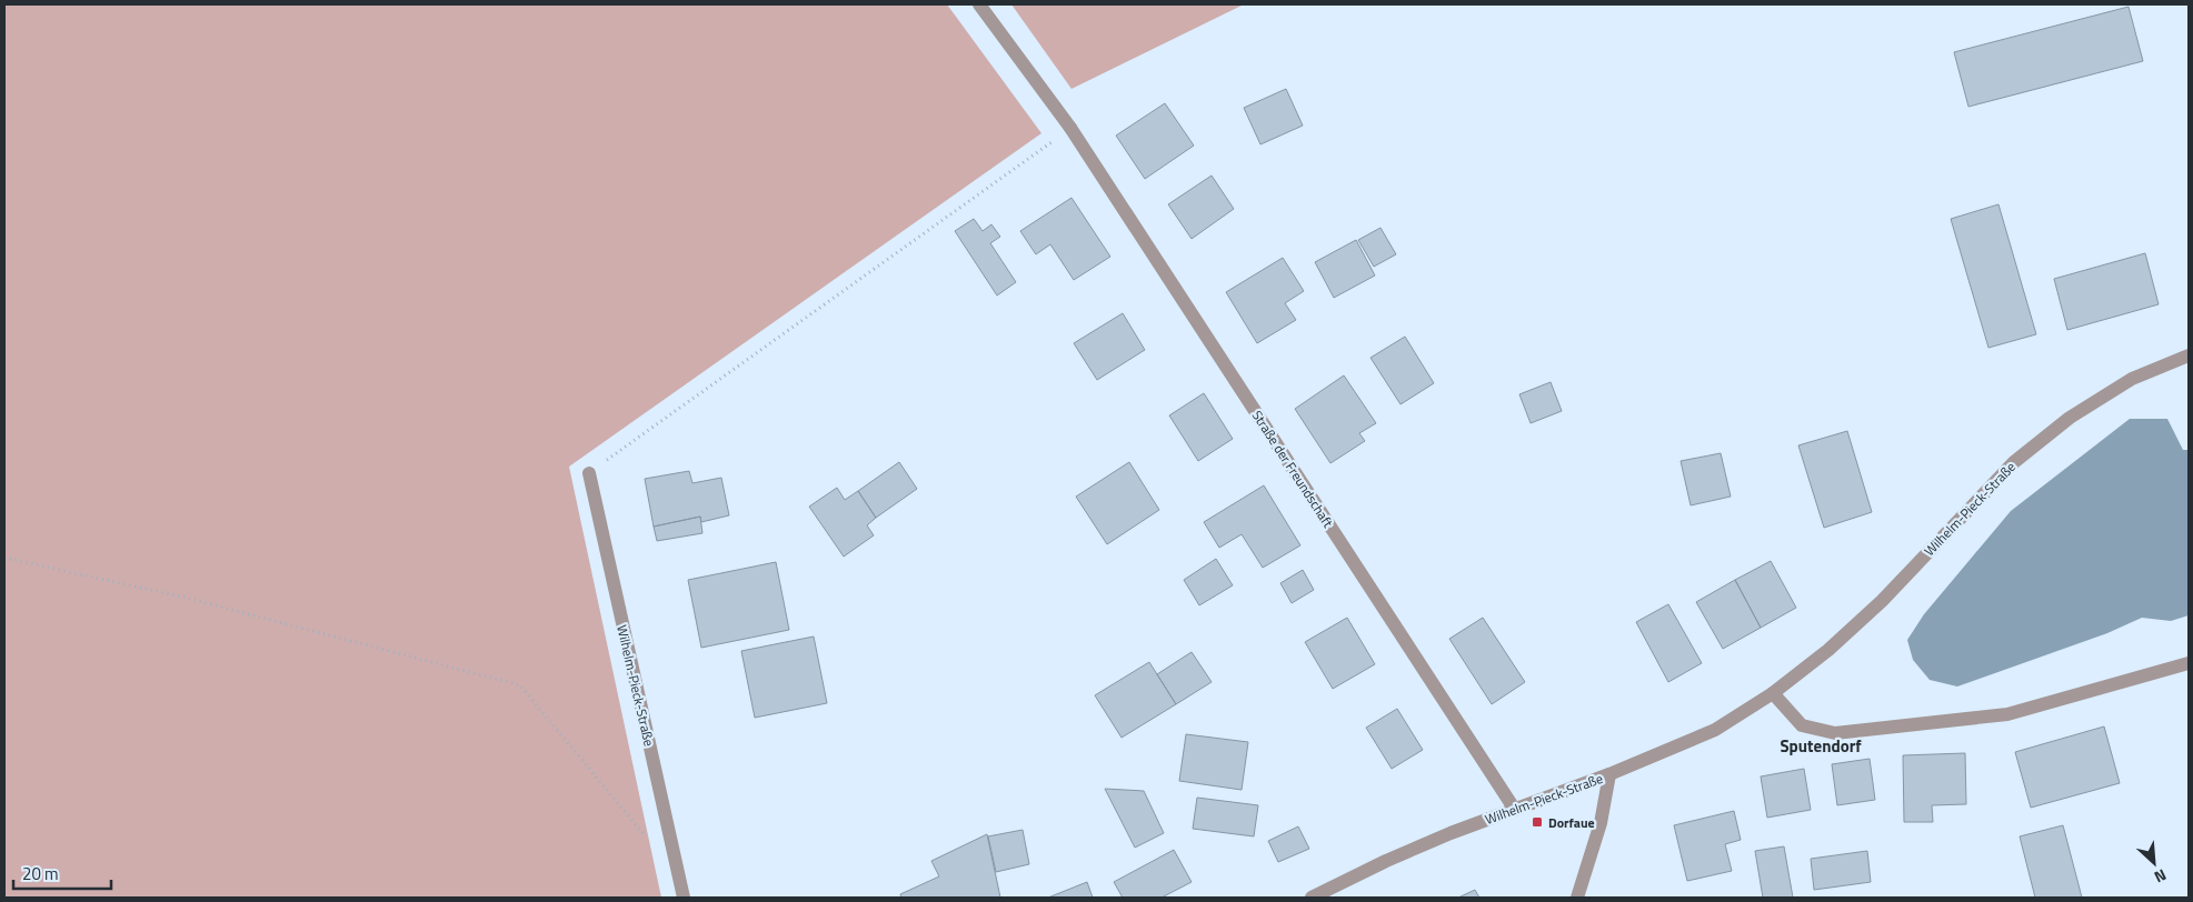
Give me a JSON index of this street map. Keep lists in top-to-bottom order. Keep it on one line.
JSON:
{"streets":{"street":["Straße der Freundschaft","Wilhelm-Pieck-Straße"]},"crossings":[["Straße der Freundschaft","Wilhelm-Pieck-Straße"]],"districts":["Sputendorf"],"places":{"transit":["Dorfaue"]},"scale_bar":"20 m","north":"bottom right"}
